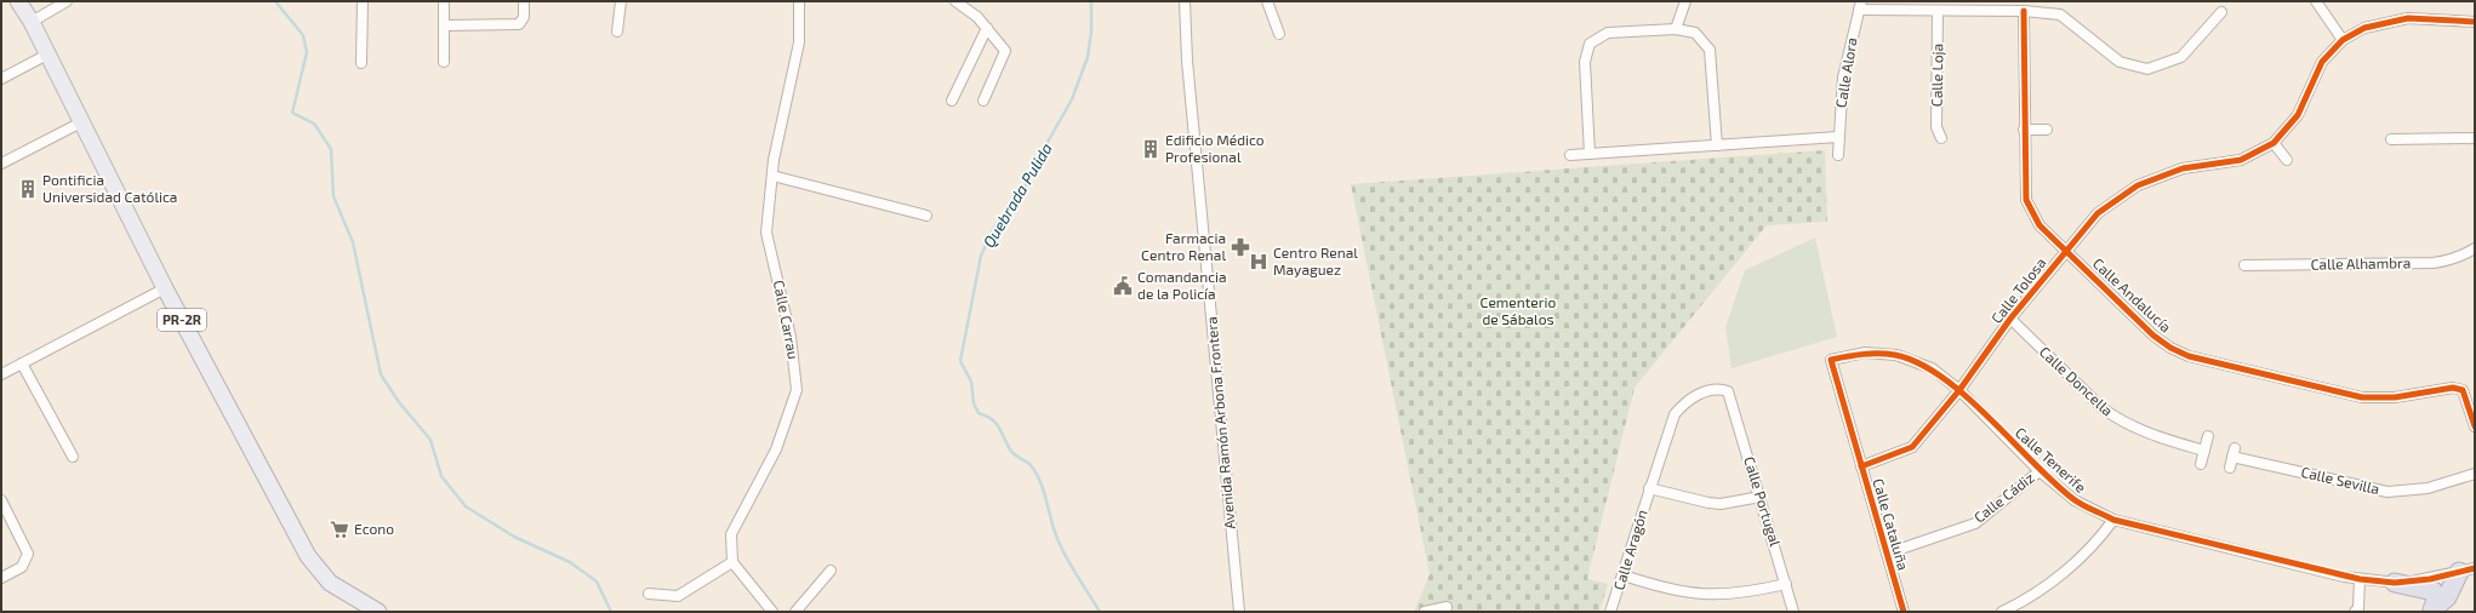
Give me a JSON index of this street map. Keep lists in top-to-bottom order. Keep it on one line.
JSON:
{"streets":{"main road":["PR-2R"],"street":["Calle Alora","Calle Loja","Calle Alhambra","Calle Tolosa","Calle Andalucía","Calle Carrau","Calle Doncella","Avenida Ramón Arbona Frontera","Calle Tenerife","Calle Sevilla","Calle Cádiz","Calle Portugal","Calle Cataluña","Calle Aragón"]},"crossings":[["Calle Tolosa","Calle Andalucía"],["Calle Tolosa","Calle Doncella"],["Calle Tolosa","Calle Tenerife"],["Calle Tolosa","Calle Cataluña"],["Calle Tenerife","Calle Cádiz"],["Calle Tenerife","Calle Cataluña"],["Calle Cádiz","Calle Cataluña"],["Calle Portugal","Calle Aragón"]],"water":["Quebrada Pulida"],"parks":["Cementerio de Sábalos"],"places":{"building":["Edificio Médico Profesional","Pontificia Universidad Católica"],"pharmacy":["Farmacia Centro Renal"],"hospital":["Centro Renal Mayaguez"],"public building":["Comandancia de la Policía"],"supermarket":["Econo"]}}
